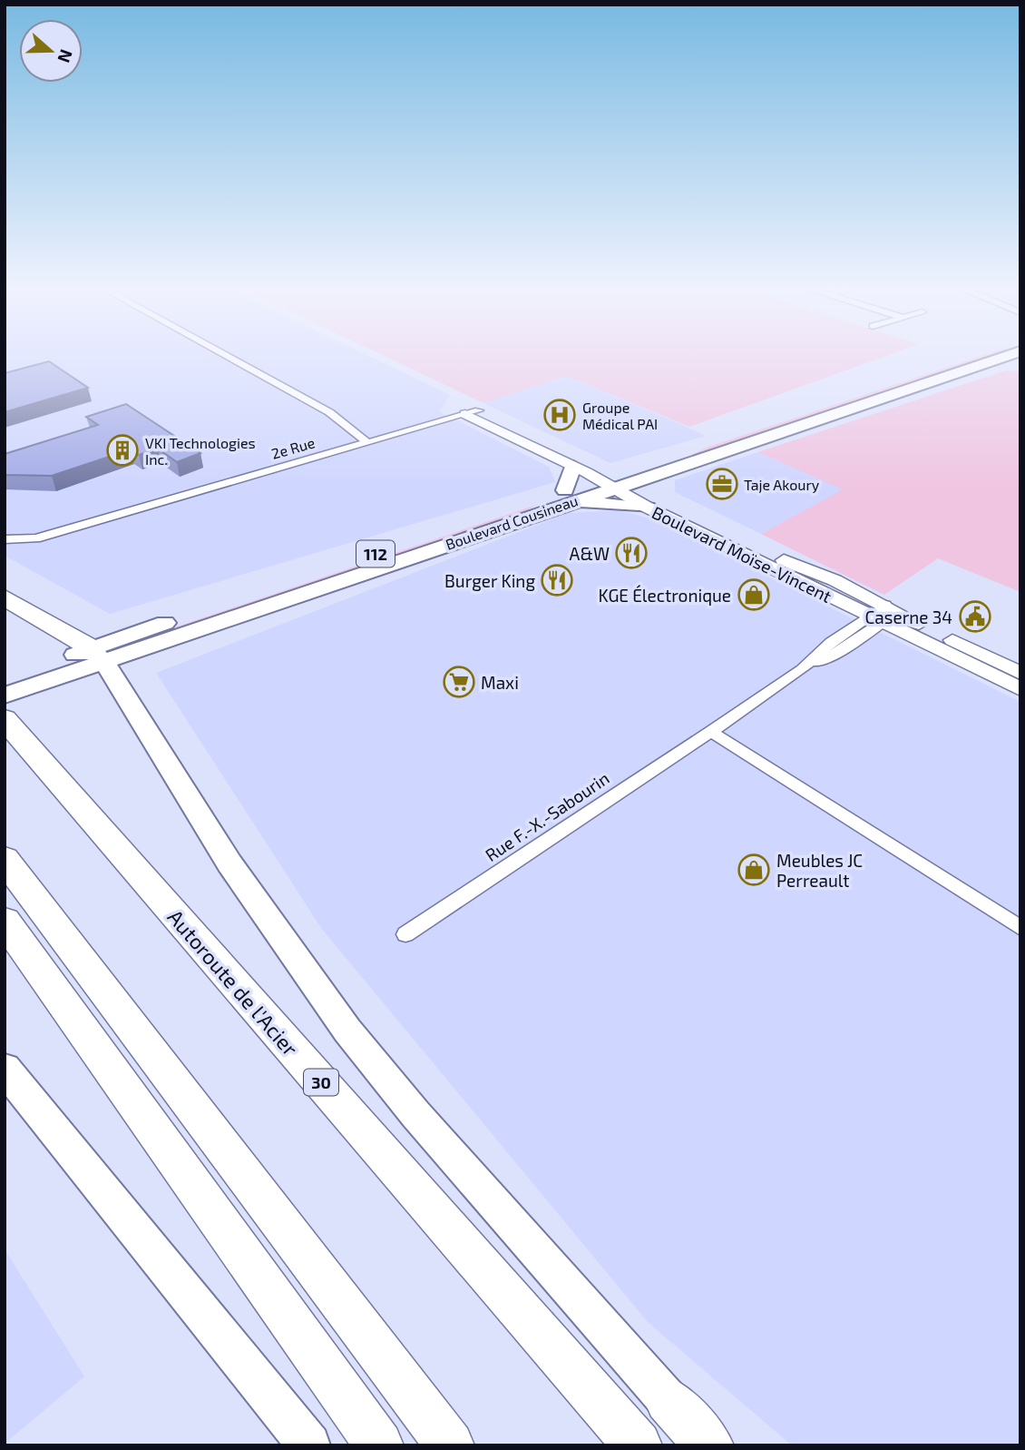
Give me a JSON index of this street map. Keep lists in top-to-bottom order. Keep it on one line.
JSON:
{"streets":{"highway":["Autoroute de l'Acier","30"],"main road":["Boulevard Cousineau","112"],"street":["2e Rue","Boulevard Moïse-Vincent","Rue F.-X.-Sabourin"]},"crossings":[["2e Rue","Boulevard Moïse-Vincent"],["Boulevard Cousineau","Boulevard Moïse-Vincent"],["Boulevard Cousineau","Autoroute de l'Acier"],["Boulevard Moïse-Vincent","Rue F.-X.-Sabourin"]],"places":{"hospital":["Groupe Médical PAI"],"building":["VKI Technologies Inc."],"office":["Taje Akoury"],"restaurant":["A&W","Burger King"],"shop":["KGE Électronique","Meubles JC Perreault"],"public building":["Caserne 34"],"supermarket":["Maxi"]},"north":"right"}
